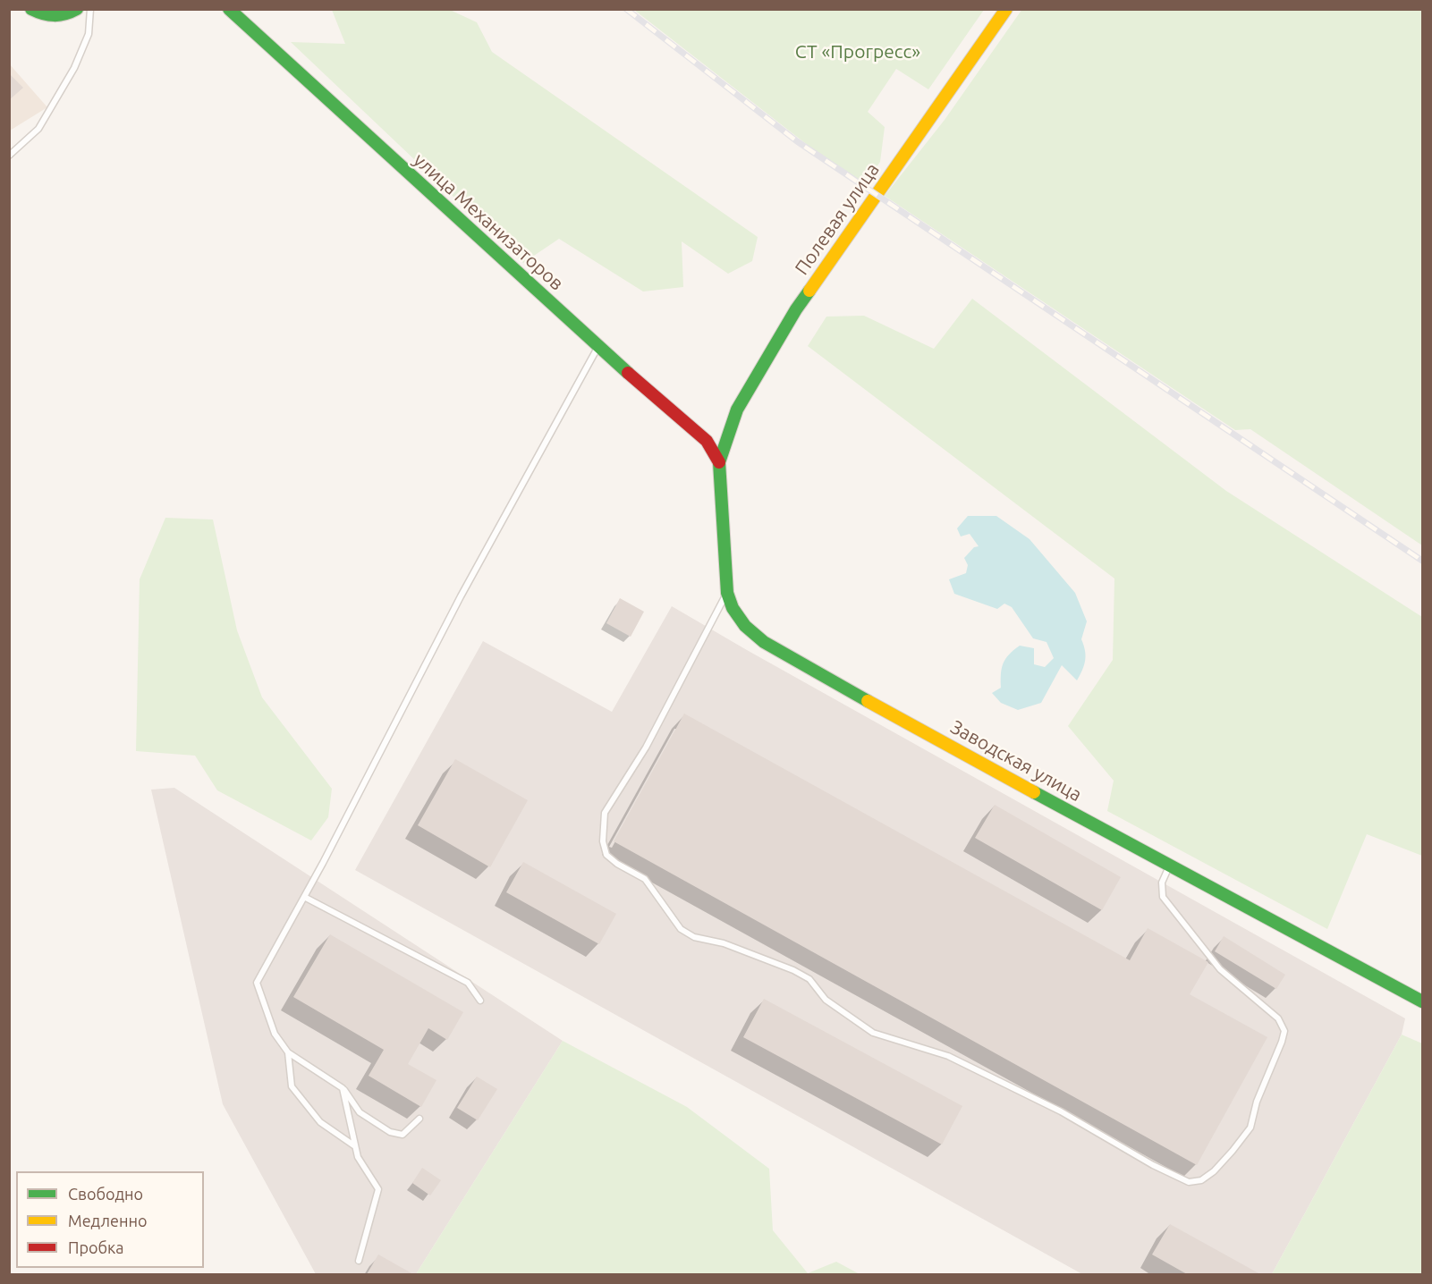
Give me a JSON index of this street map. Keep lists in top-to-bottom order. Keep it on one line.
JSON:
{"streets":{"street":["Полевая улица","улица Механизаторов","Заводская улица"]},"crossings":[["Полевая улица","улица Механизаторов"],["Полевая улица","Заводская улица"],["улица Механизаторов","Заводская улица"]],"parks":["СТ «Прогресс»"],"legend":["Свободно","Медленно","Пробка"]}
